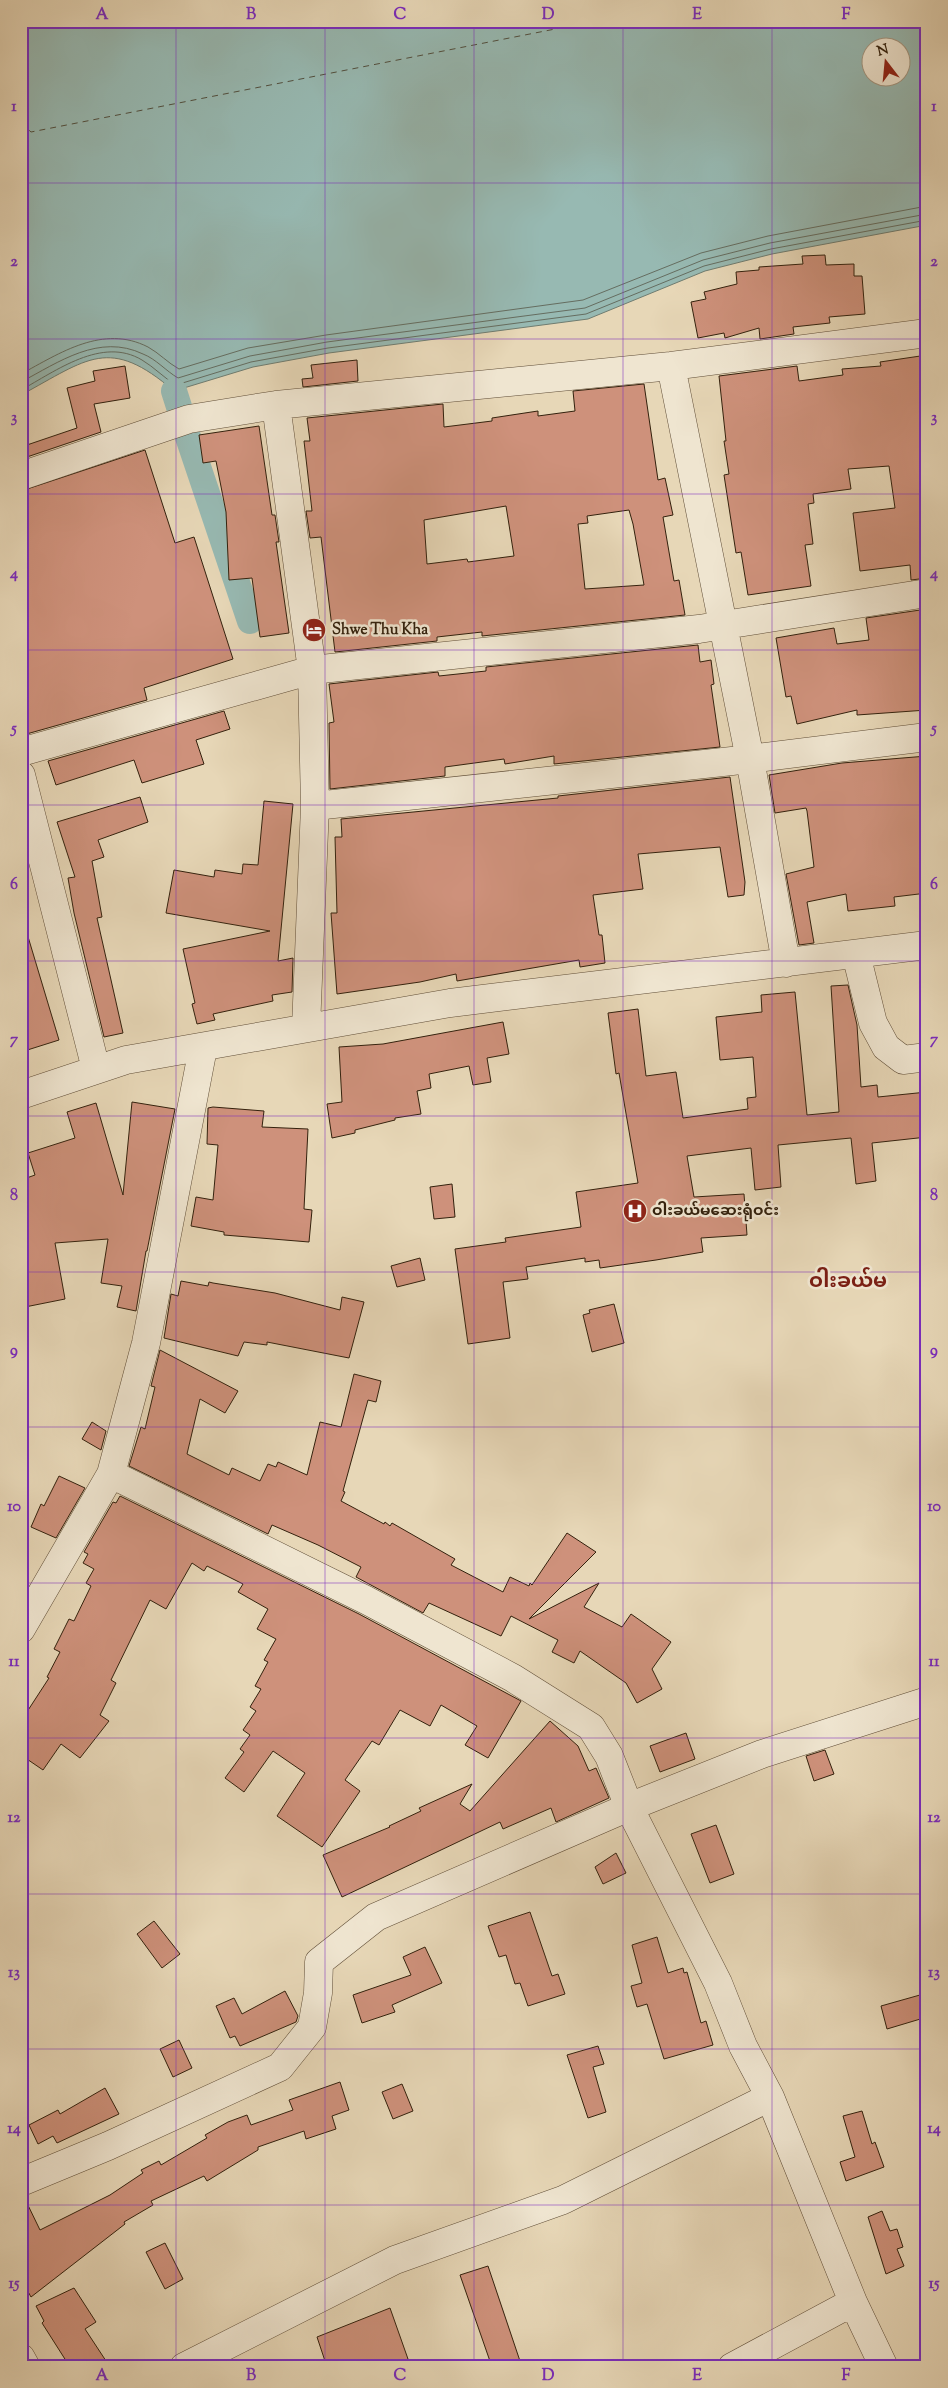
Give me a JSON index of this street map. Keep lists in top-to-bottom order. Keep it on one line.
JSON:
{"districts":["ဝါးခယ်မ"],"places":{"hotel":["Shwe Thu Kha"],"hospital":["ဝါးခယ်မဆေးရုံဝင်း"]},"north":"top","grid":{"columns":["A","B","C","D","E","F"],"rows":["1","2","3","4","5","6","7","8","9","10","11","12","13","14","15"]}}
